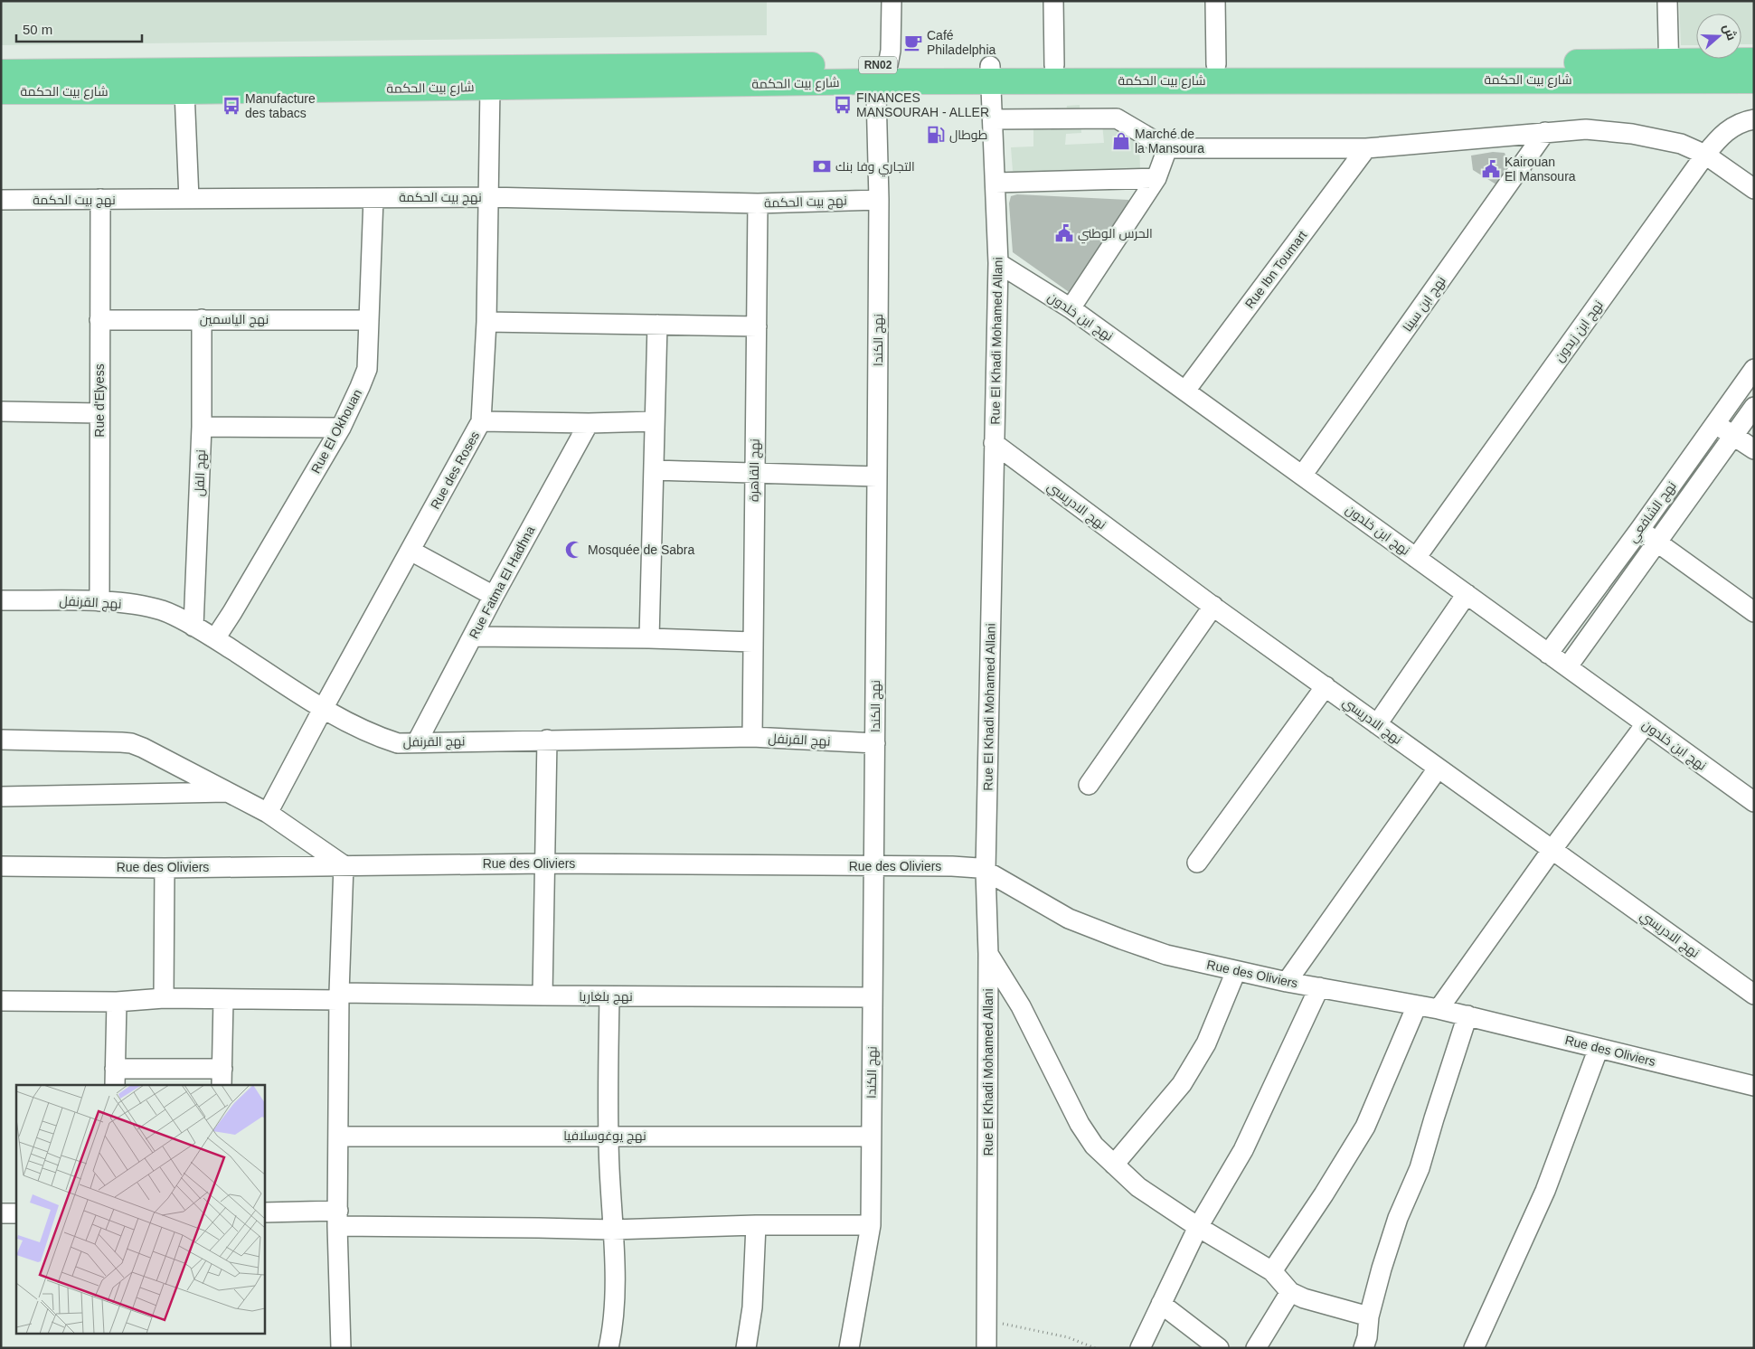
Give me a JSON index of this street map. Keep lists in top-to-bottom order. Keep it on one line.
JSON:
{"streets":{"main road":["RN02","شارع بيت الحكمة"],"street":["نهج بيت الحكمة","Rue Ibn Toumart","نهج ابن سينا","نهج ابن خلدون","نهج الياسمين","نهج ابن زيدون","نهج الكندا","Rue El Khadi Mohamed Allani","Rue d'Elyess","Rue El Okhouan","Rue des Roses","نهج القاهرة","نهج الفل","نهج الادريسي","نهج الشافعي","Rue Fatma El Hadhna","نهج القرنفل","Rue des Oliviers","نهج بلغاريا","نهج يوغوسلافيا"]},"crossings":[["شارع بيت الحكمة","نهج الكندا"],["شارع بيت الحكمة","Rue El Khadi Mohamed Allani"],["شارع بيت الحكمة","Rue des Roses"],["نهج بيت الحكمة","نهج الكندا"],["نهج بيت الحكمة","Rue d'Elyess"],["نهج بيت الحكمة","Rue El Okhouan"],["نهج بيت الحكمة","Rue des Roses"],["نهج بيت الحكمة","نهج القاهرة"],["Rue Ibn Toumart","نهج ابن خلدون"],["نهج ابن سينا","نهج ابن خلدون"],["نهج ابن خلدون","نهج ابن زيدون"],["نهج ابن خلدون","Rue El Khadi Mohamed Allani"],["نهج ابن خلدون","نهج الشافعي"],["نهج الياسمين","Rue d'Elyess"],["نهج الياسمين","Rue El Okhouan"],["نهج الياسمين","نهج الفل"],["نهج الكندا","نهج القرنفل"],["نهج الكندا","Rue des Oliviers"],["نهج الكندا","نهج بلغاريا"],["نهج الكندا","نهج يوغوسلافيا"],["Rue El Khadi Mohamed Allani","نهج الادريسي"],["Rue El Khadi Mohamed Allani","Rue des Oliviers"],["Rue d'Elyess","نهج القرنفل"],["Rue El Okhouan","نهج القرنفل"],["Rue des Roses","نهج القرنفل"],["نهج القاهرة","نهج القرنفل"],["نهج الفل","نهج القرنفل"],["Rue Fatma El Hadhna","نهج القرنفل"]],"places":{"cafe":["Café Philadelphia"],"bus stop":["FINANCES MANSOURAH - ALLER","Manufacture des tabacs"],"fuel station":["طوطال"],"shop":["Marché de la Mansoura"],"bank":["التجاري وفا بنك"],"public building":["Kairouan El Mansoura","الحرس الوطني"],"mosque":["Mosquée de Sabra"]},"scale_bar":"50 m","north":"right"}
